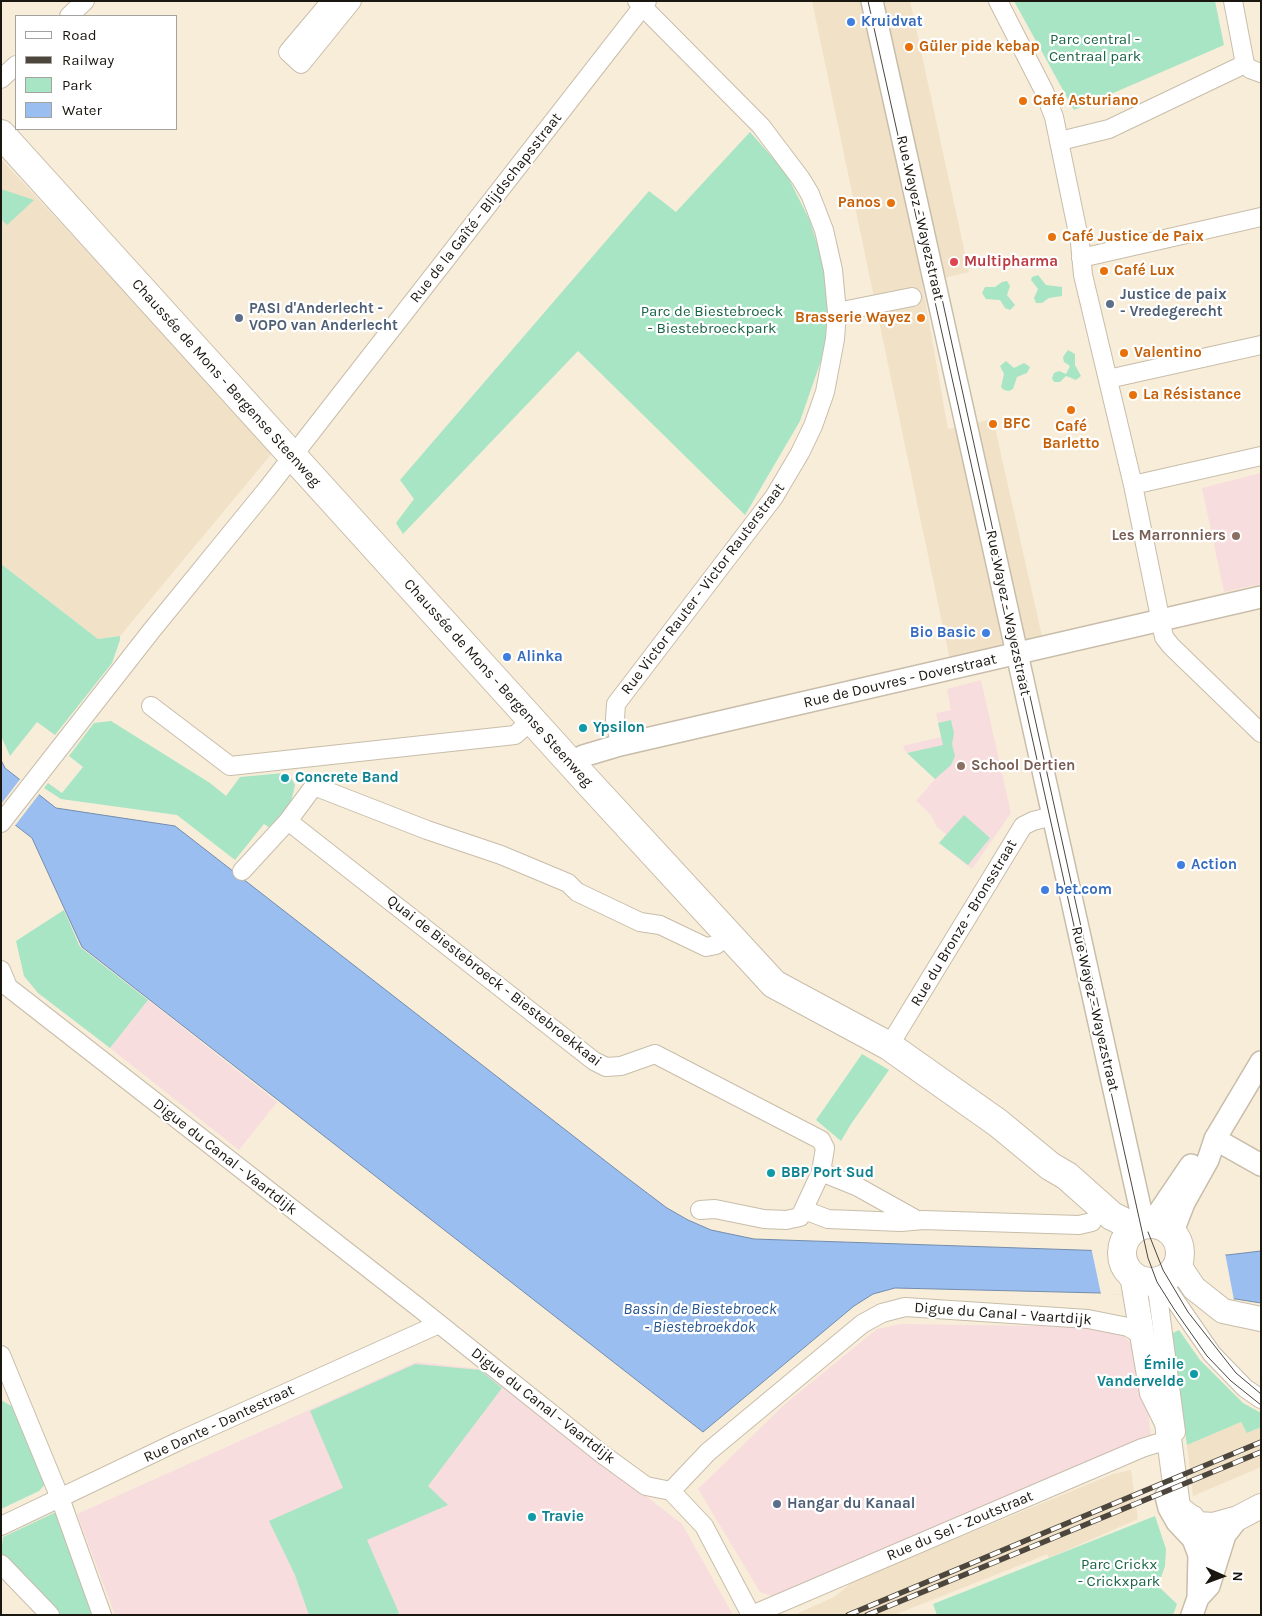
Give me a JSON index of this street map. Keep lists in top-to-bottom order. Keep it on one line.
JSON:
{"streets":{"main road":["Chaussée de Mons - Bergense Steenweg"],"street":["Rue de la Gaîté - Blijdschapsstraat","Rue Wayez - Wayezstraat","Rue Victor Rauter - Victor Rauterstraat","Rue de Douvres - Doverstraat","Rue du Bronze - Bronsstraat","Quai de Biestebroeck - Biestebroekkaai","Digue du Canal - Vaartdijk","Rue Dante - Dantestraat","Rue du Sel - Zoutstraat"]},"crossings":[["Rue de la Gaîté - Blijdschapsstraat","Chaussée de Mons - Bergense Steenweg"],["Rue de la Gaîté - Blijdschapsstraat","Rue Victor Rauter - Victor Rauterstraat"],["Rue Wayez - Wayezstraat","Chaussée de Mons - Bergense Steenweg"],["Rue Wayez - Wayezstraat","Rue de Douvres - Doverstraat"],["Rue Wayez - Wayezstraat","Rue du Bronze - Bronsstraat"],["Chaussée de Mons - Bergense Steenweg","Rue de Douvres - Doverstraat"],["Chaussée de Mons - Bergense Steenweg","Rue du Bronze - Bronsstraat"],["Rue Victor Rauter - Victor Rauterstraat","Rue de Douvres - Doverstraat"],["Digue du Canal - Vaartdijk","Rue Dante - Dantestraat"]],"water":["Bassin de Biestebroeck - Biestebroekdok"],"parks":["Parc central - Centraal park","Parc de Biestebroeck - Biestebroeckpark","Parc Crickx - Crickxpark"],"places":["Kruidvat","Güler pide kebap","Café Asturiano","Panos","Café Justice de Paix","Multipharma","Café Lux","Justice de paix - Vredegerecht","PASI d'Anderlecht - VOPO van Anderlecht","Brasserie Wayez","Valentino","La Résistance","Café Barletto","BFC","Les Marronniers","Bio Basic","Alinka","Ypsilon","School Dertien","Concrete Band","Action","bet.com","BBP Port Sud","Émile Vandervelde","Hangar du Kanaal","Travie"],"legend":["Road","Railway","Park","Water"],"north":"right"}
